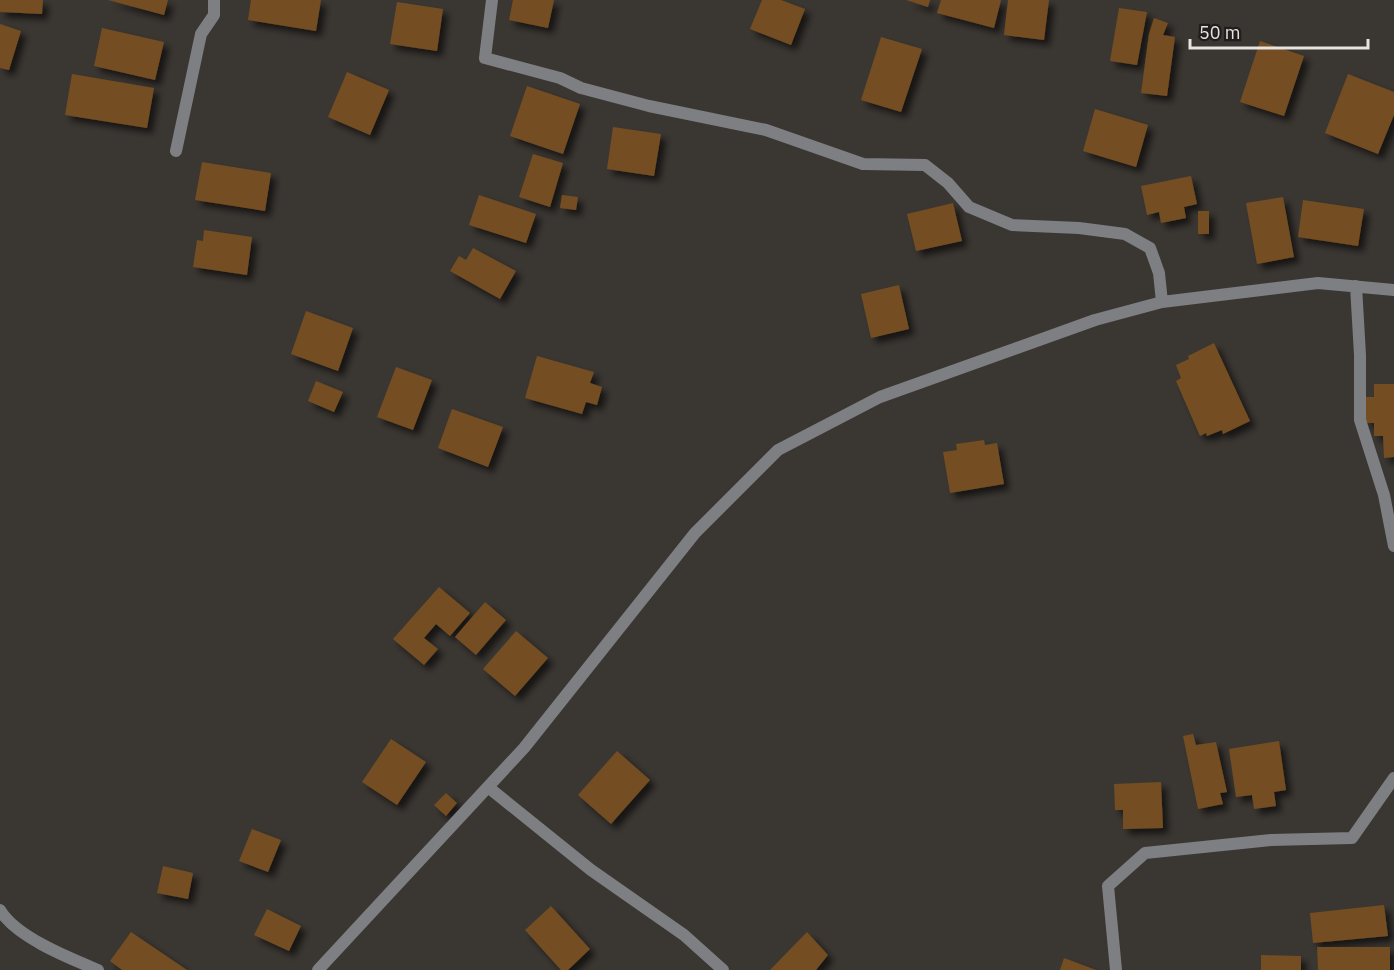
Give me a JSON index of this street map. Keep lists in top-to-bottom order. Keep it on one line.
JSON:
{"scale_bar":"50 m"}
